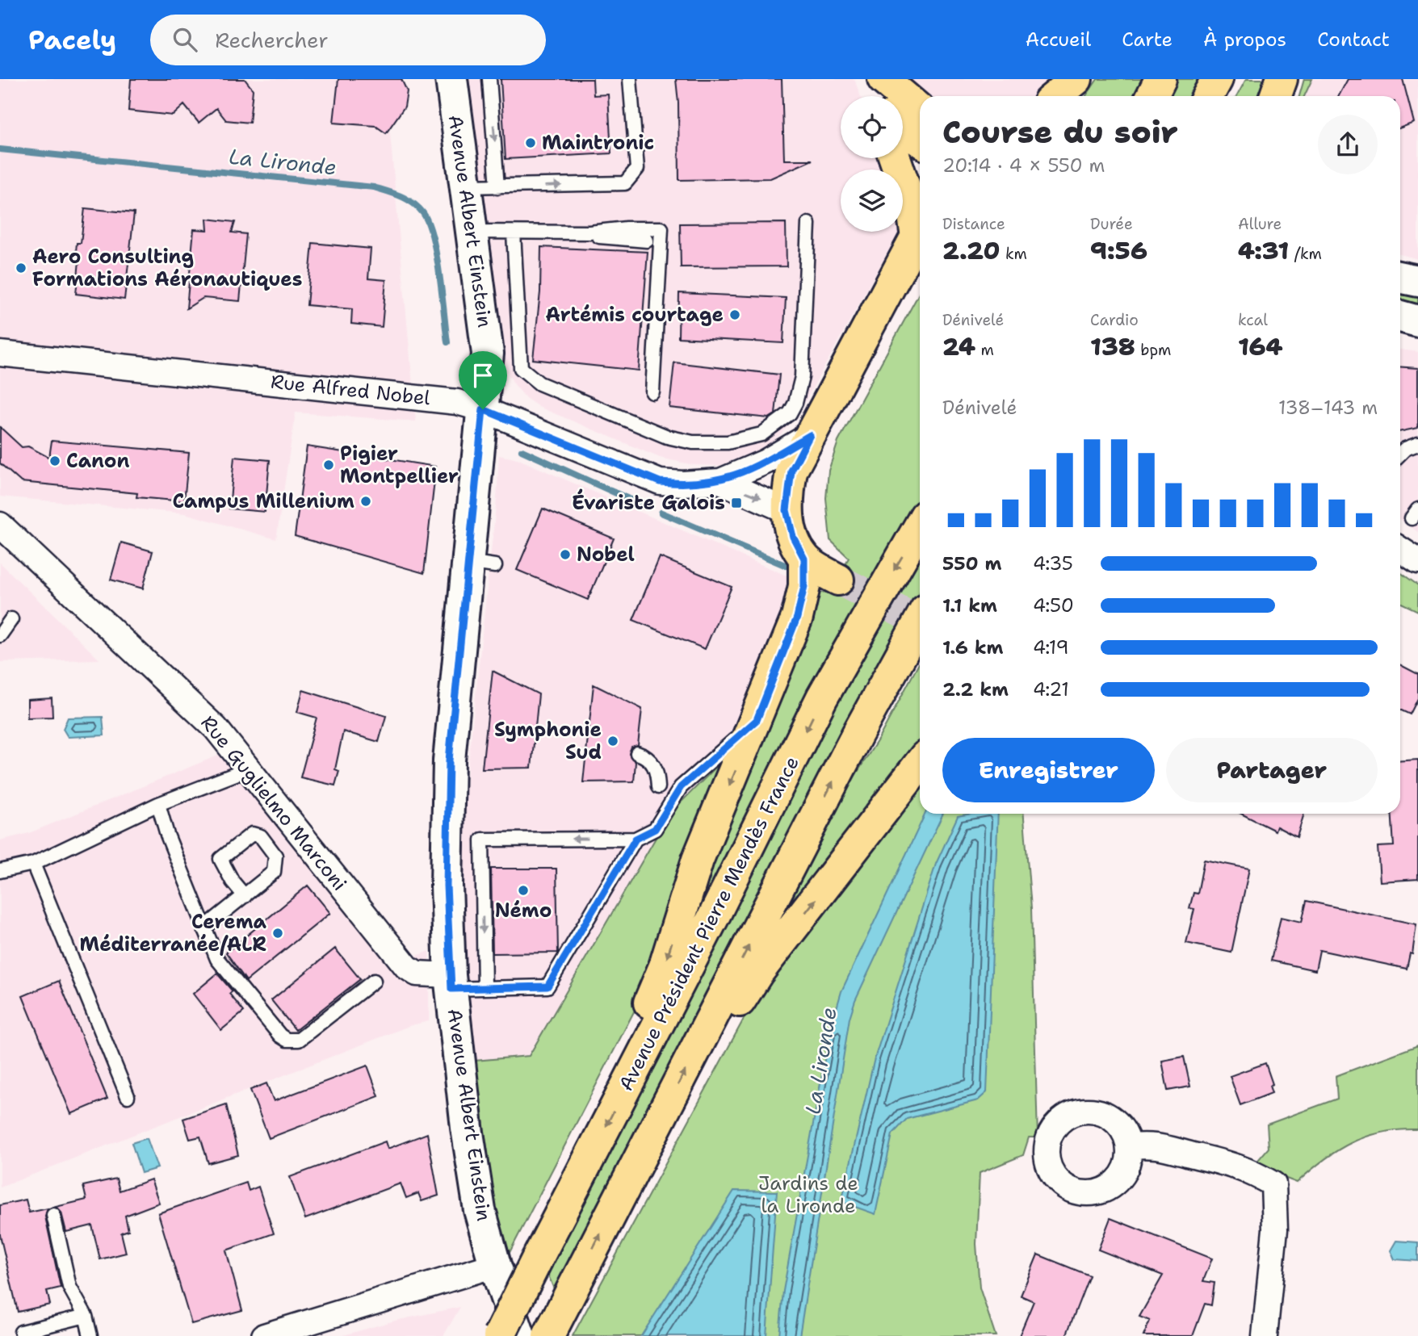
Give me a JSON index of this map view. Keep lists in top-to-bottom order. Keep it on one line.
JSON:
{"streets":{"main road":["Avenue Albert Einstein","Avenue Président Pierre Mendès France"],"street":["Rue Alfred Nobel","Rue Guglielmo Marconi"]},"crossings":[["Avenue Albert Einstein","Rue Alfred Nobel"],["Avenue Albert Einstein","Rue Guglielmo Marconi"]],"water":["La Lironde"],"parks":["Jardins de la Lironde"],"places":{"other":["Maintronic","Aero Consulting Formations Aéronautiques","Artémis courtage","Canon","Pigier Montpellier","Campus Millenium","Nobel","Symphonie Sud","Némo","Cerema Méditerranée/ALR"],"transit":["Évariste Galois"]},"page":{"header":"Pacely","search":"Rechercher","nav":["Accueil","Carte","À propos","Contact"],"heading":["Course du soir","20:14 · 4 × 550 m"],"stats":[["Distance","2.20 km"],["Durée","9:56"],["Allure","4:31 /km"],["Dénivelé","24 m"],["Cardio","138 bpm"],["kcal","164"]],"chart":["Dénivelé","138–143 m"],"list":[{"name":"550 m","note":"4:35"},{"name":"1.1 km","note":"4:50"},{"name":"1.6 km","note":"4:19"},{"name":"2.2 km","note":"4:21"}],"buttons":["Enregistrer","Partager"]}}
